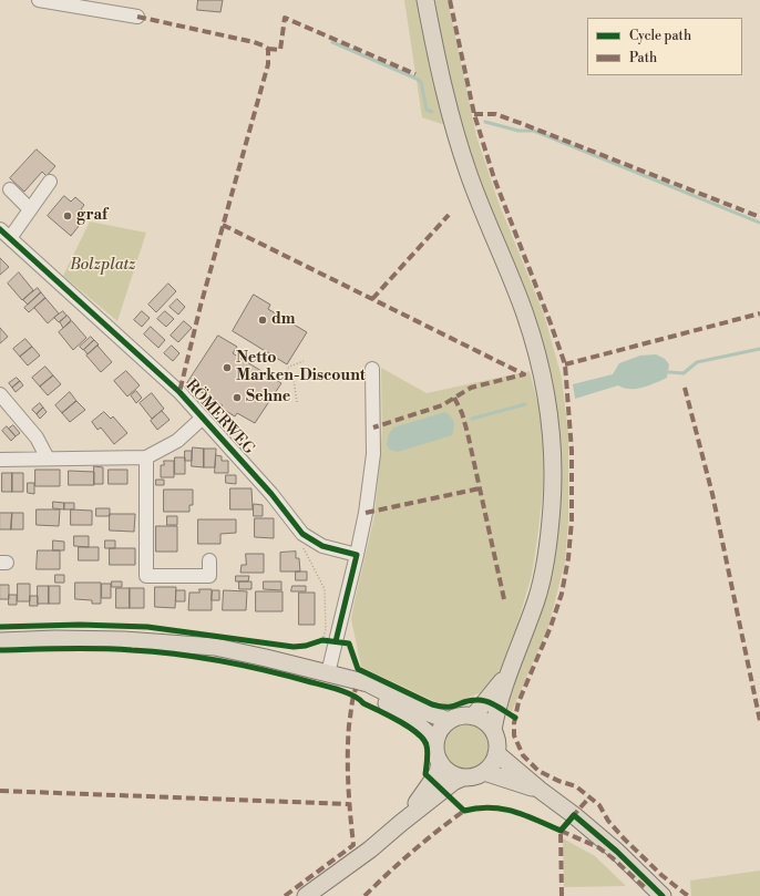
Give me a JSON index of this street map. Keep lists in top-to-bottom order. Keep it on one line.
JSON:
{"streets":{"street":["RÖMERWEG"]},"parks":["Bolzplatz"],"places":["graf","dm","Netto Marken-Discount","Sehne"],"legend":["Cycle path","Path"]}
